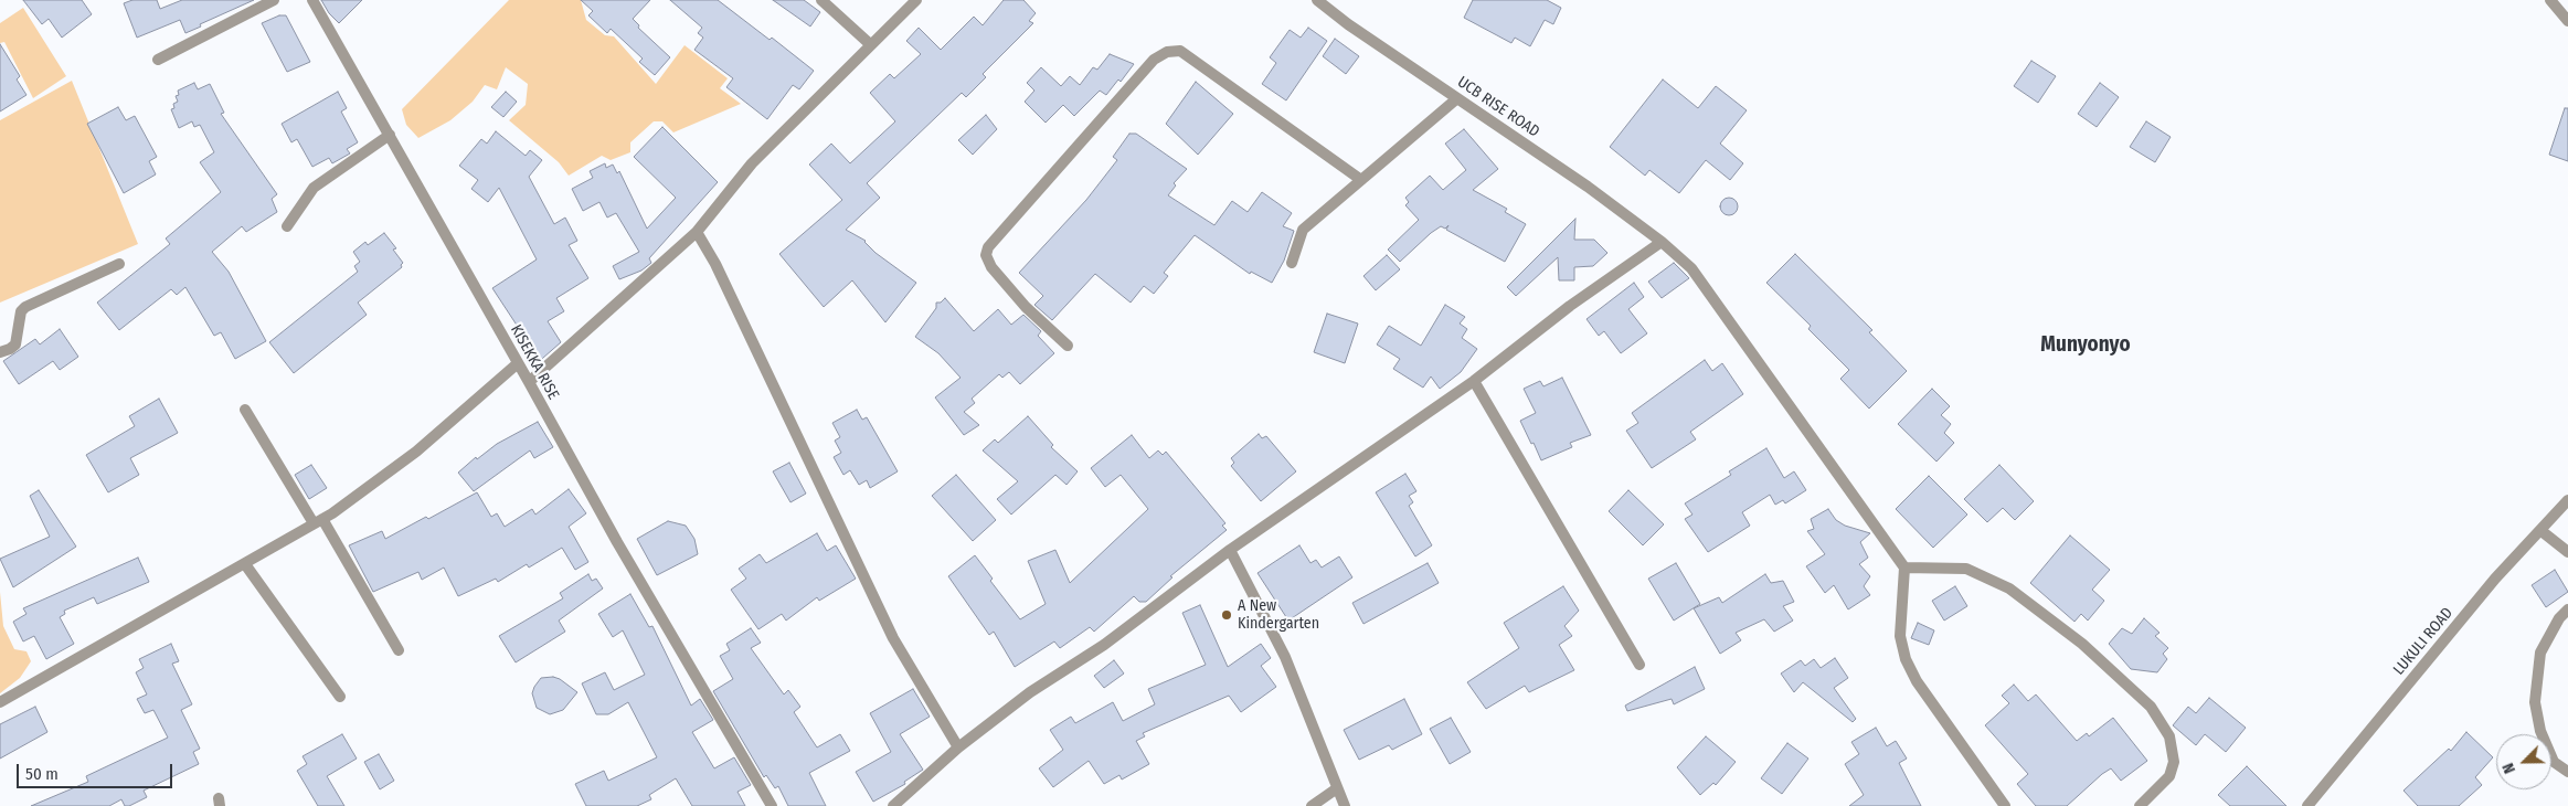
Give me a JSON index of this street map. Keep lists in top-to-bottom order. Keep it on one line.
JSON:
{"streets":{"street":["UCB RISE ROAD","KISEKKA RISE","LUKULI ROAD"]},"districts":["Munyonyo"],"places":["A New Kindergarten"],"scale_bar":"50 m","north":"bottom left"}
